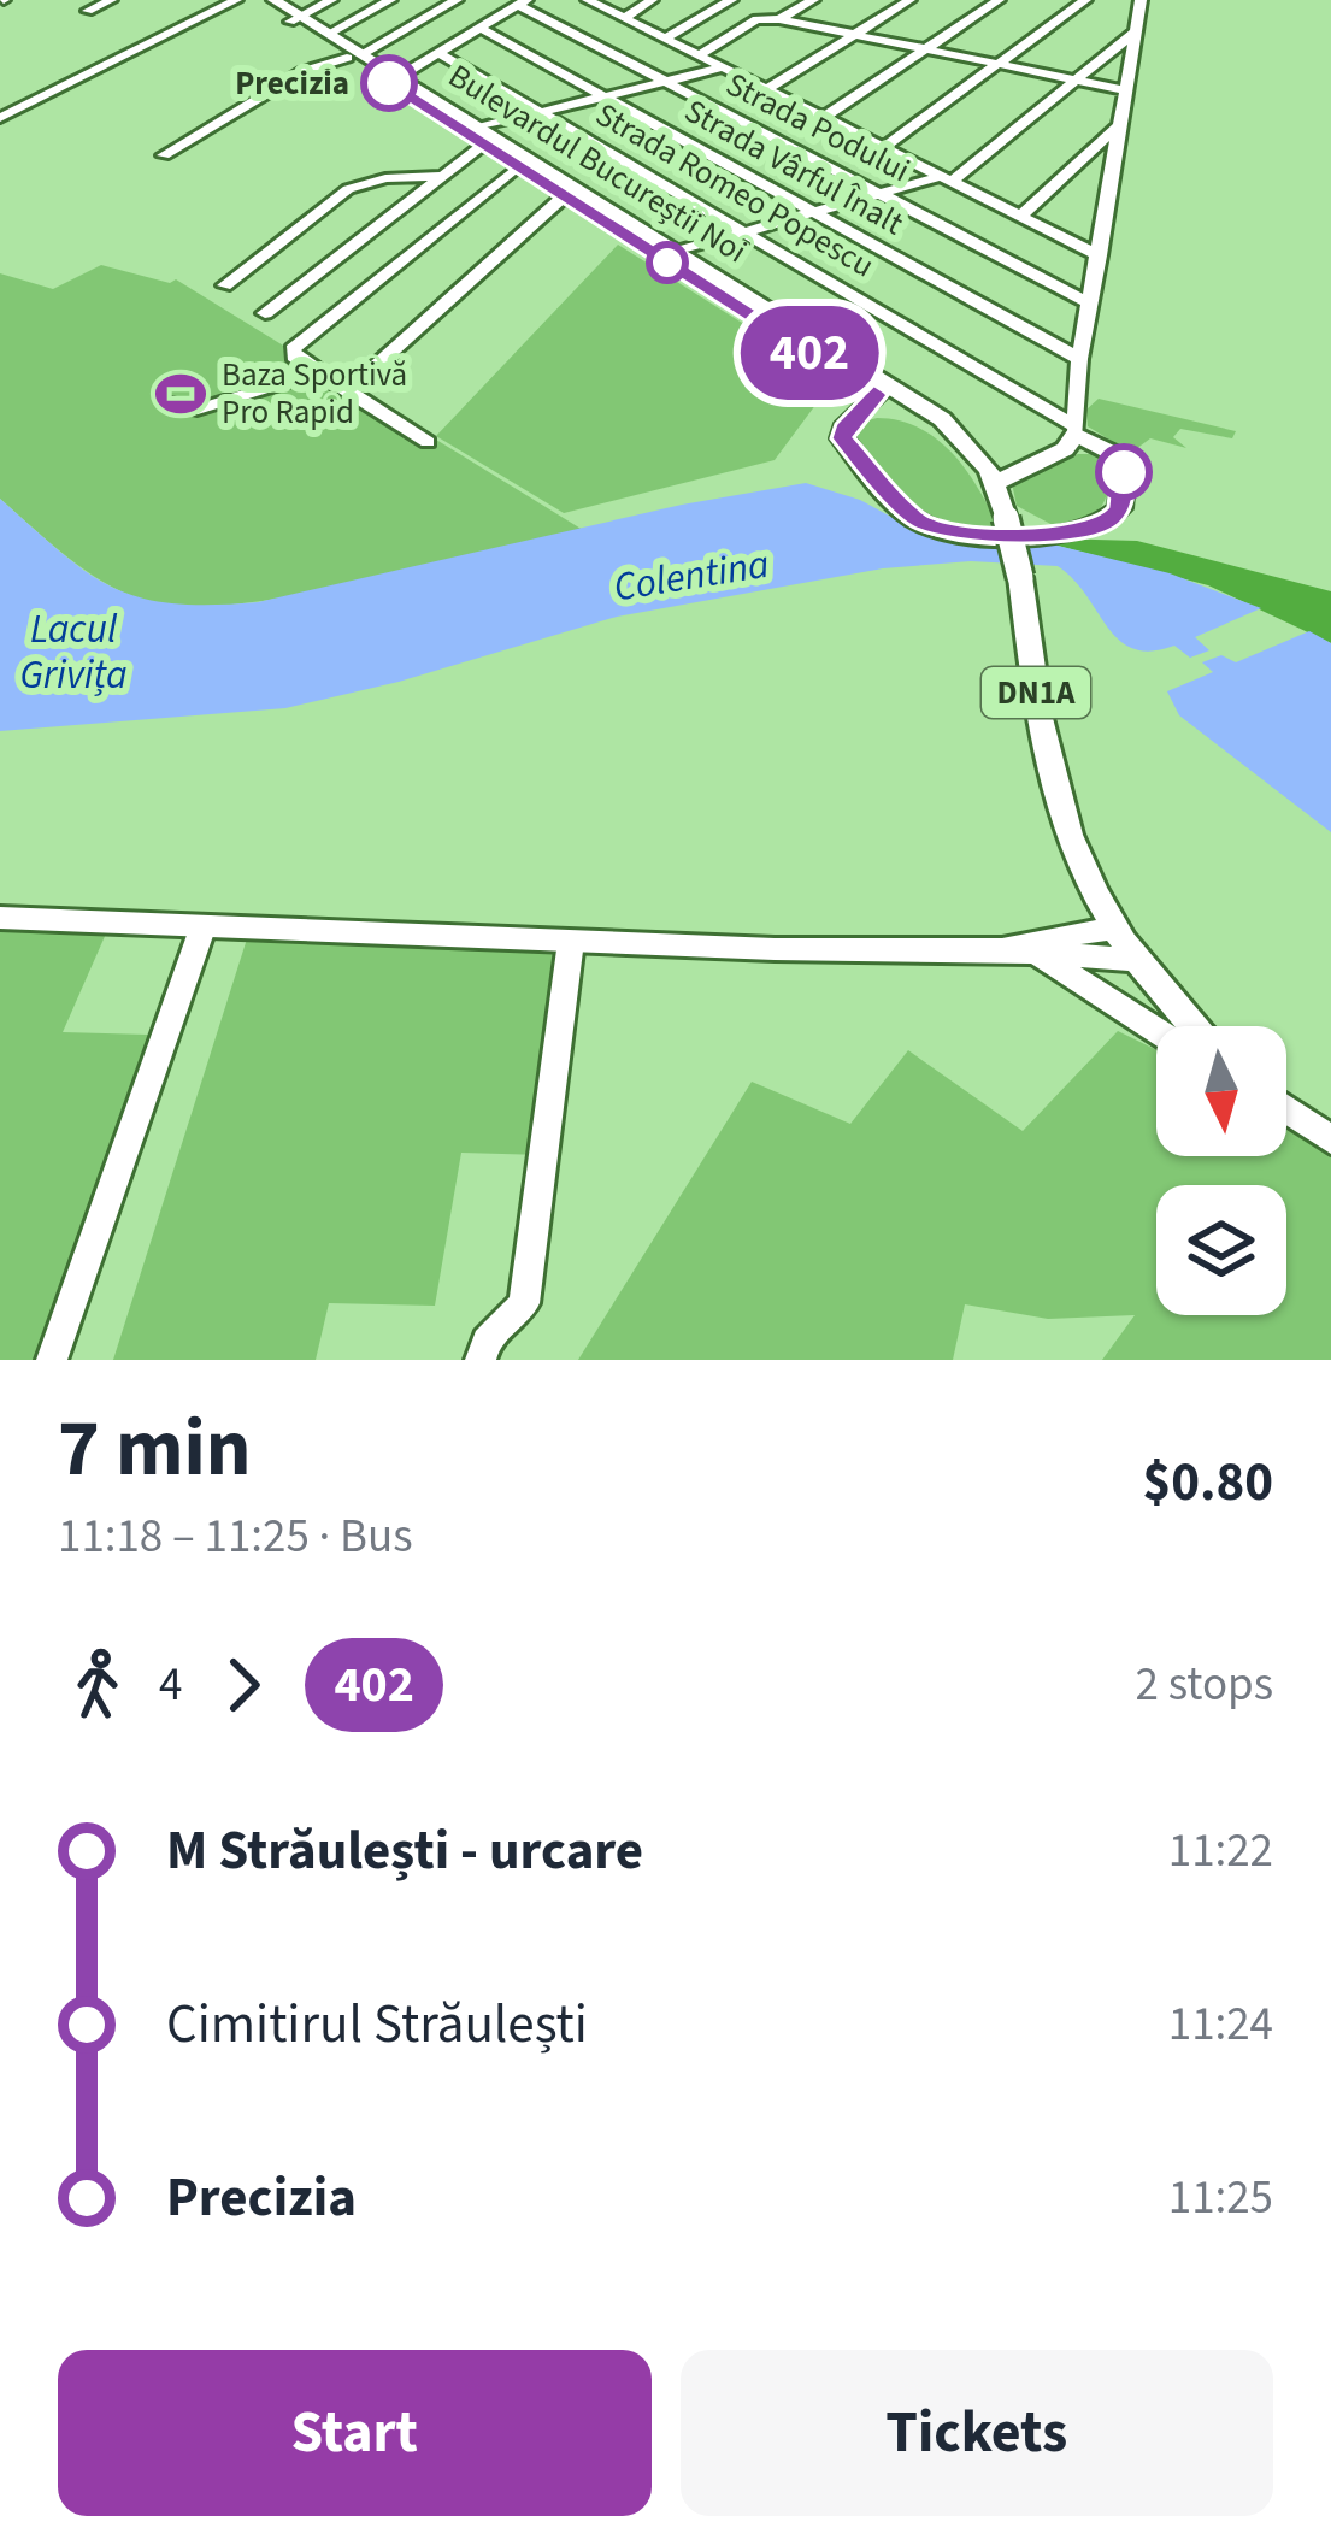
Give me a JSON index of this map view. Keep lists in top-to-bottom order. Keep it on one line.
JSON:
{"streets":{"main road":["Bulevardul Bucureștii Noi","DN1A"],"street":["Strada Podului","Strada Vârful Înalt","Strada Romeo Popescu"]},"crossings":[["Bulevardul Bucureștii Noi","DN1A"]],"water":["Colentina","Lacul Grivița"],"places":{"other":["Precizia"],"sports":["Baza Sportivă Pro Rapid"]},"lines":["bus line 402"],"north":"bottom","page":{"on_map":"402","heading":["7 min","11:18 – 11:25 · Bus","$0.80"],"legs":["4","402","2 stops"],"list":[{"name":"M Străulești - urcare","value":"11:22"},{"name":"Cimitirul Străulești","value":"11:24"},{"name":"Precizia","value":"11:25"}],"buttons":["Start","Tickets"]}}
